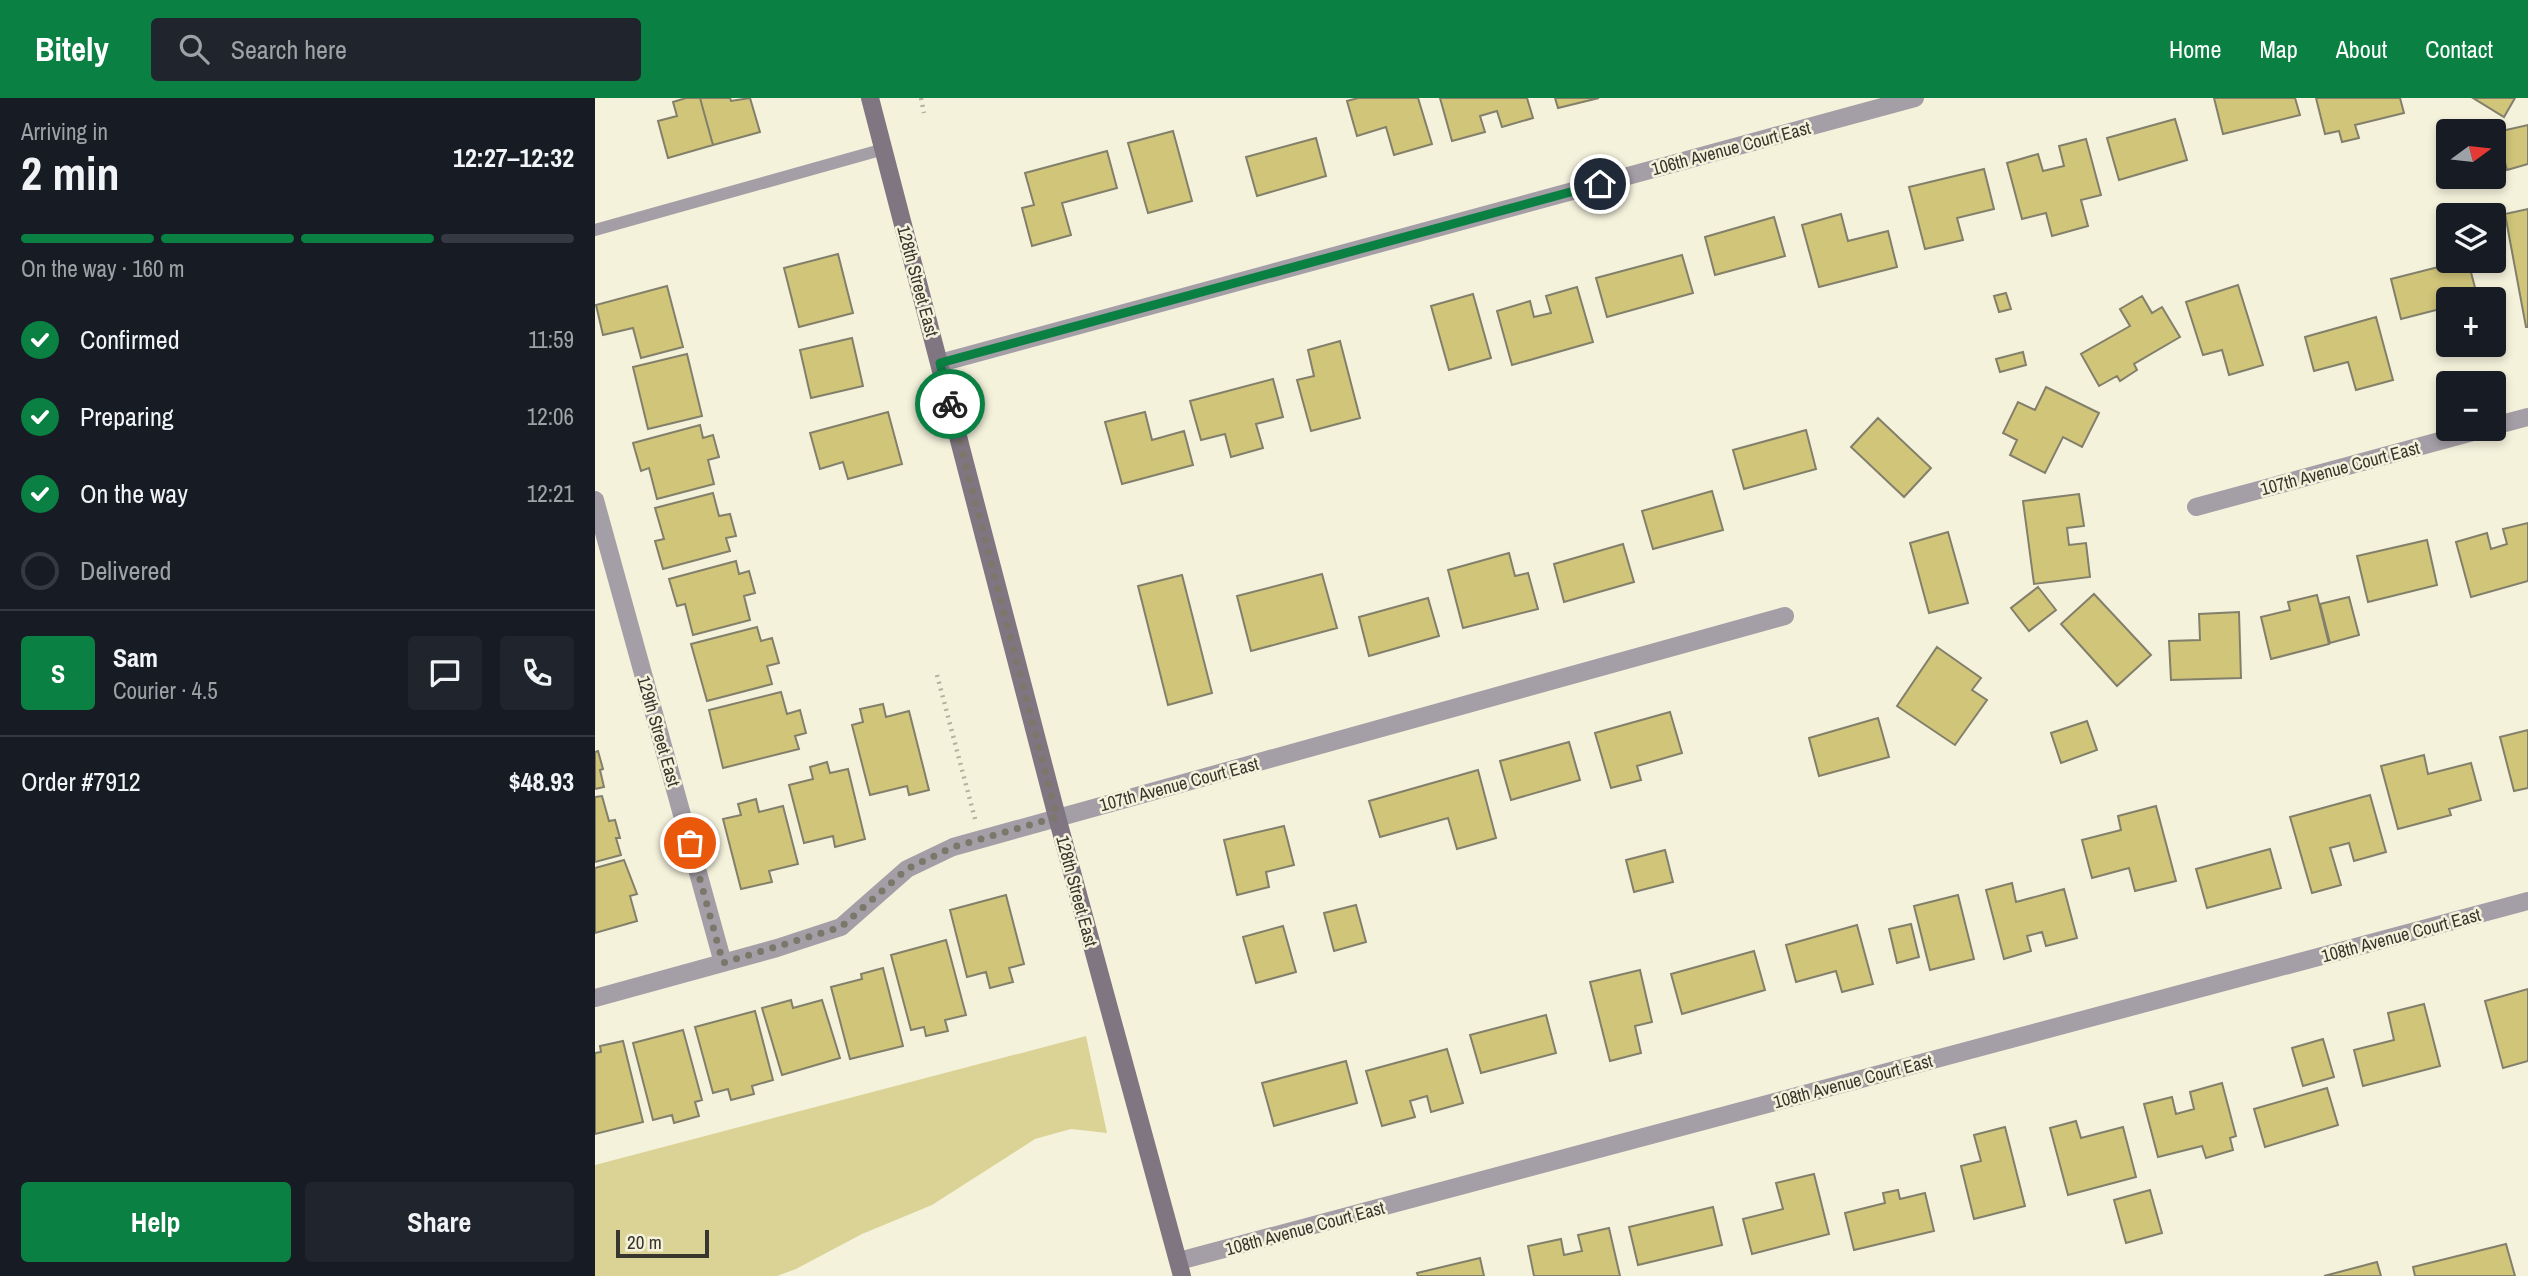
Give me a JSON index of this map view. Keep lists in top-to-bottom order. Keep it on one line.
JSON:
{"streets":{"street":["106th Avenue Court East","128th Street East","107th Avenue Court East","129th Street East","108th Avenue Court East"]},"crossings":[["106th Avenue Court East","128th Street East"],["128th Street East","107th Avenue Court East"],["128th Street East","108th Avenue Court East"],["107th Avenue Court East","129th Street East"]],"scale_bar":"20 m","north":"right","page":{"header":"Bitely","search":"Search here","nav":["Home","Map","About","Contact"],"heading":["2 min","Arriving in","12:27–12:32"],"panel":["Sam","Courier · 4.5","Order #7912","$48.93"],"map_buttons":["+","−"],"bar":"On the way · 160 m","list":[["Confirmed","11:59"],["Preparing","12:06"],["On the way","12:21"],"Delivered"],"round":"S","buttons":["Help","Share"],"scale":"20 m"}}
